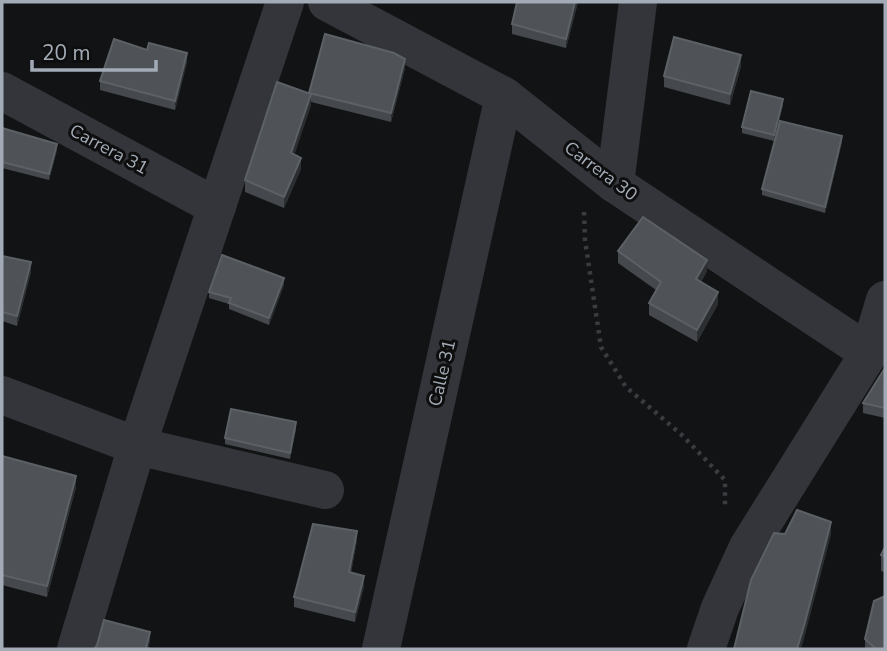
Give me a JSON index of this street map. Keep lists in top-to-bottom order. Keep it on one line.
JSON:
{"streets":{"street":["Carrera 31","Carrera 30","Calle 31"]},"crossings":[["Carrera 30","Calle 31"]],"scale_bar":"20 m"}
